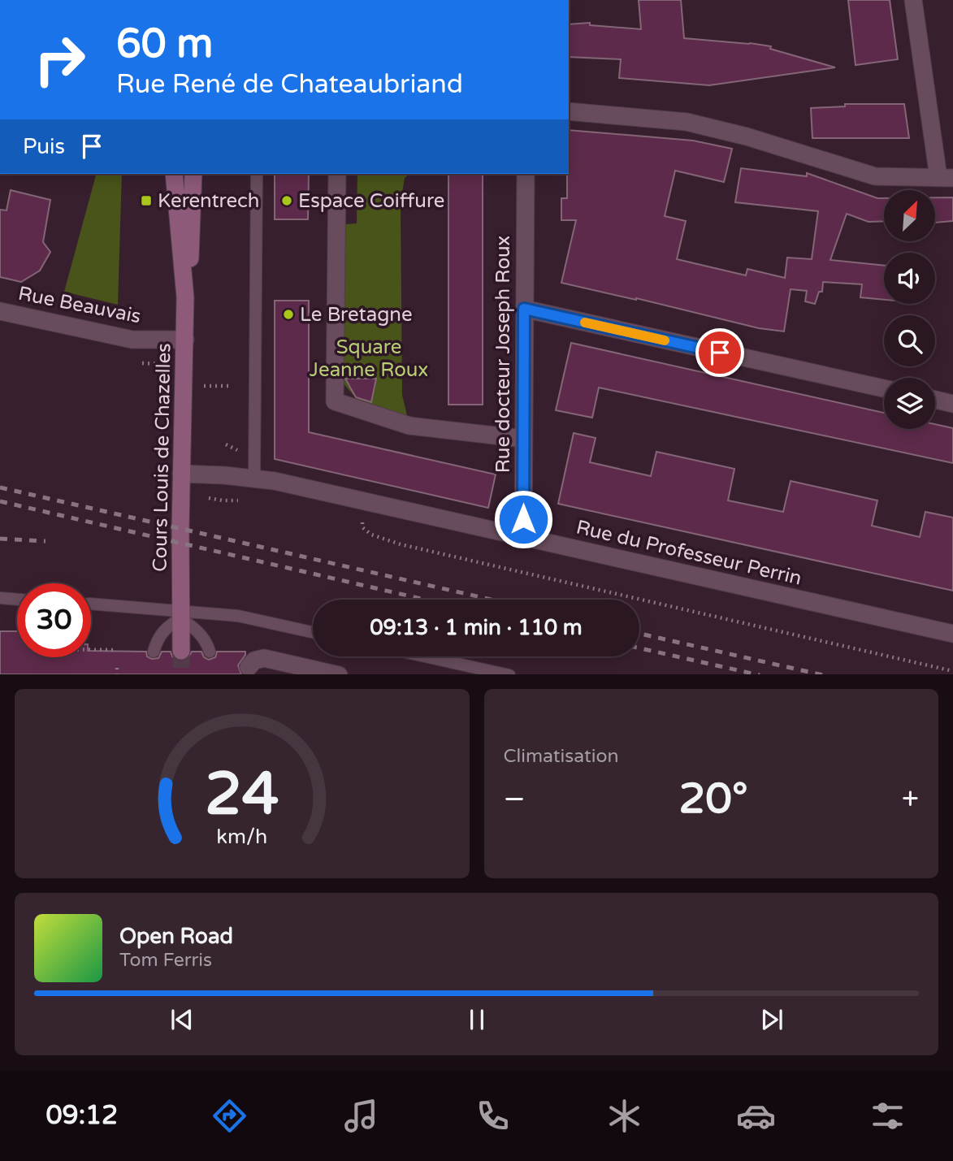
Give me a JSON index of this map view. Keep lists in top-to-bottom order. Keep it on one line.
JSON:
{"streets":{"street":["Rue Beauvais","Rue docteur Joseph Roux","Cours Louis de Chazelles","Rue du Professeur Perrin"]},"crossings":[["Rue Beauvais","Cours Louis de Chazelles"],["Rue docteur Joseph Roux","Rue du Professeur Perrin"],["Cours Louis de Chazelles","Rue du Professeur Perrin"]],"parks":["Square Jeanne Roux"],"places":{"transit":["Kerentrech"],"other":["Espace Coiffure","Le Bretagne"]},"north":"top right","page":{"turn":["60 m","Rue René de Chateaubriand"],"then":"Puis","limit":"30","trip":"09:13 · 1 min · 110 m","tile":"Climatisation","heat":["−","20°","+"],"song":["Open Road","Tom Ferris"],"tabs":"09:12","gauge":["24","km/h"]}}
